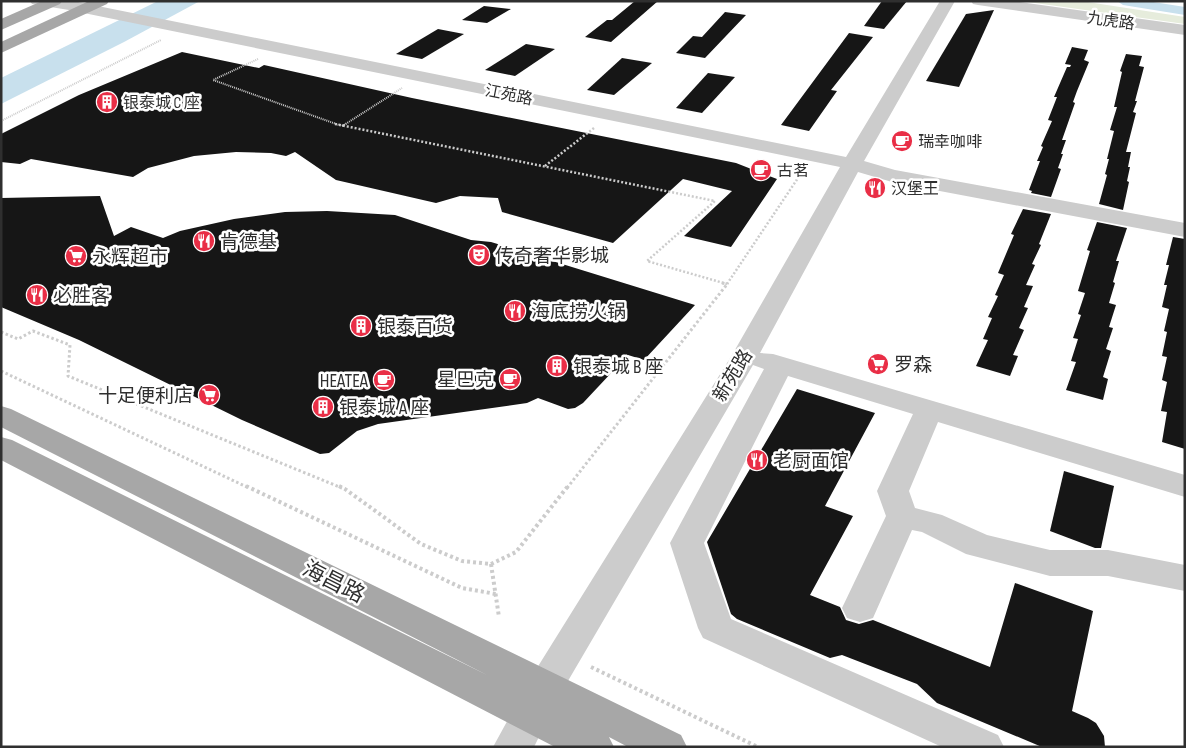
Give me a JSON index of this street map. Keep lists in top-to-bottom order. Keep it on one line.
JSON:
{"streets":{"main road":["海昌路"],"street":["九虎路","江苑路","新苑路"]},"crossings":[["江苑路","新苑路"],["新苑路","海昌路"]],"places":{"building":["银泰城 C 座","银泰百货","银泰城 B 座","银泰城 A 座"],"cafe":["瑞幸咖啡","古茗","星巴克","HEATEA"],"restaurant":["汉堡王","肯德基","必胜客","海底捞火锅","老厨面馆"],"theatre":["传奇奢华影城"],"supermarket":["永辉超市","罗森","十足便利店"]}}
